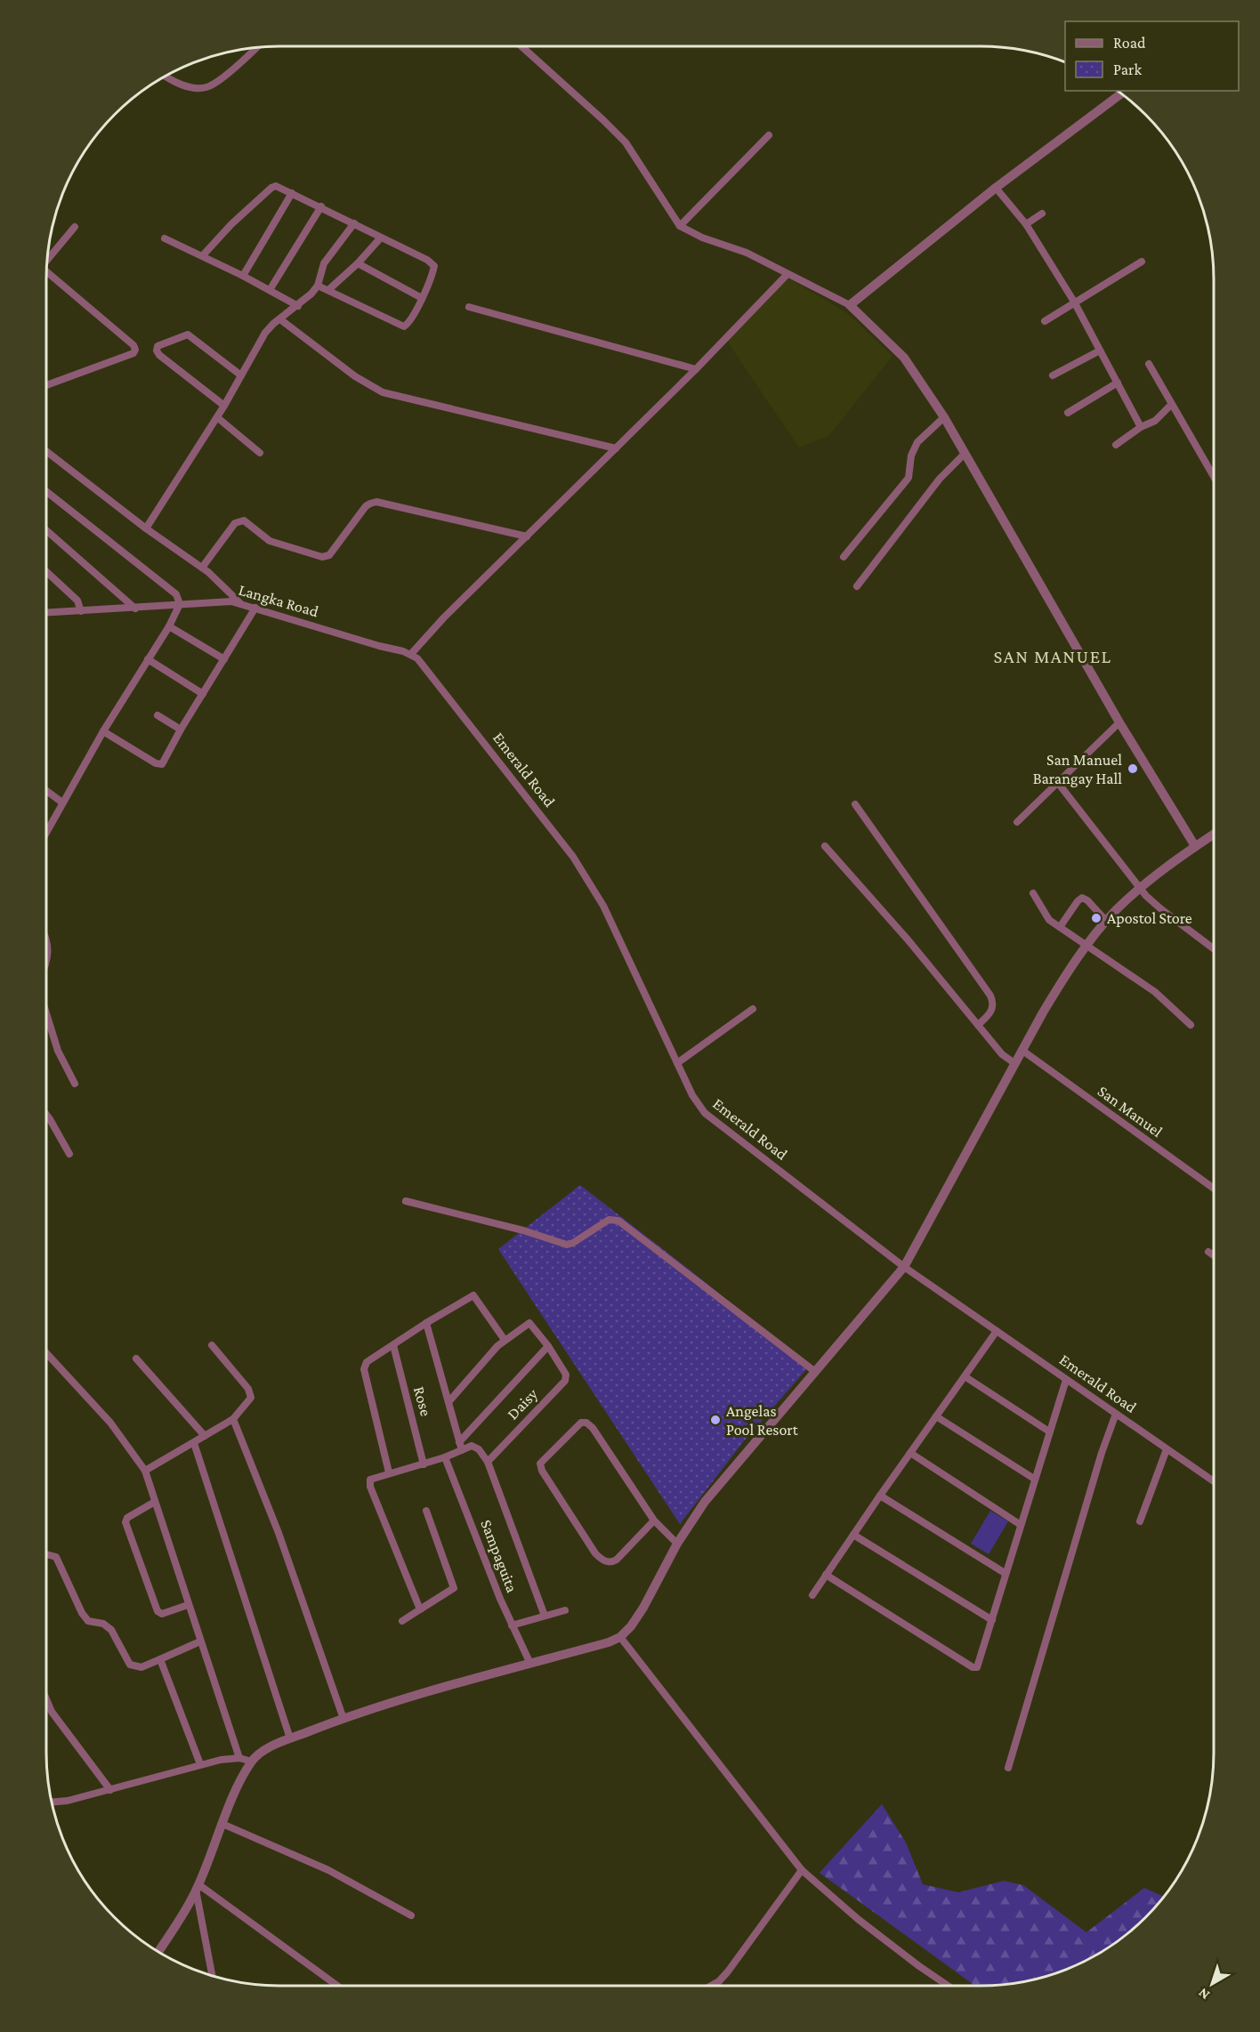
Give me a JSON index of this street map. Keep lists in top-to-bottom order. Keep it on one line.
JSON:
{"streets":{"street":["Langka Road","Emerald Road","San Manuel","Rose","Daisy","Sampaguita"]},"crossings":[["Langka Road","Emerald Road"]],"districts":["SAN MANUEL"],"places":["San Manuel Barangay Hall","Apostol Store","Angelas Pool Resort"],"legend":["Road","Park"],"north":"bottom left"}
